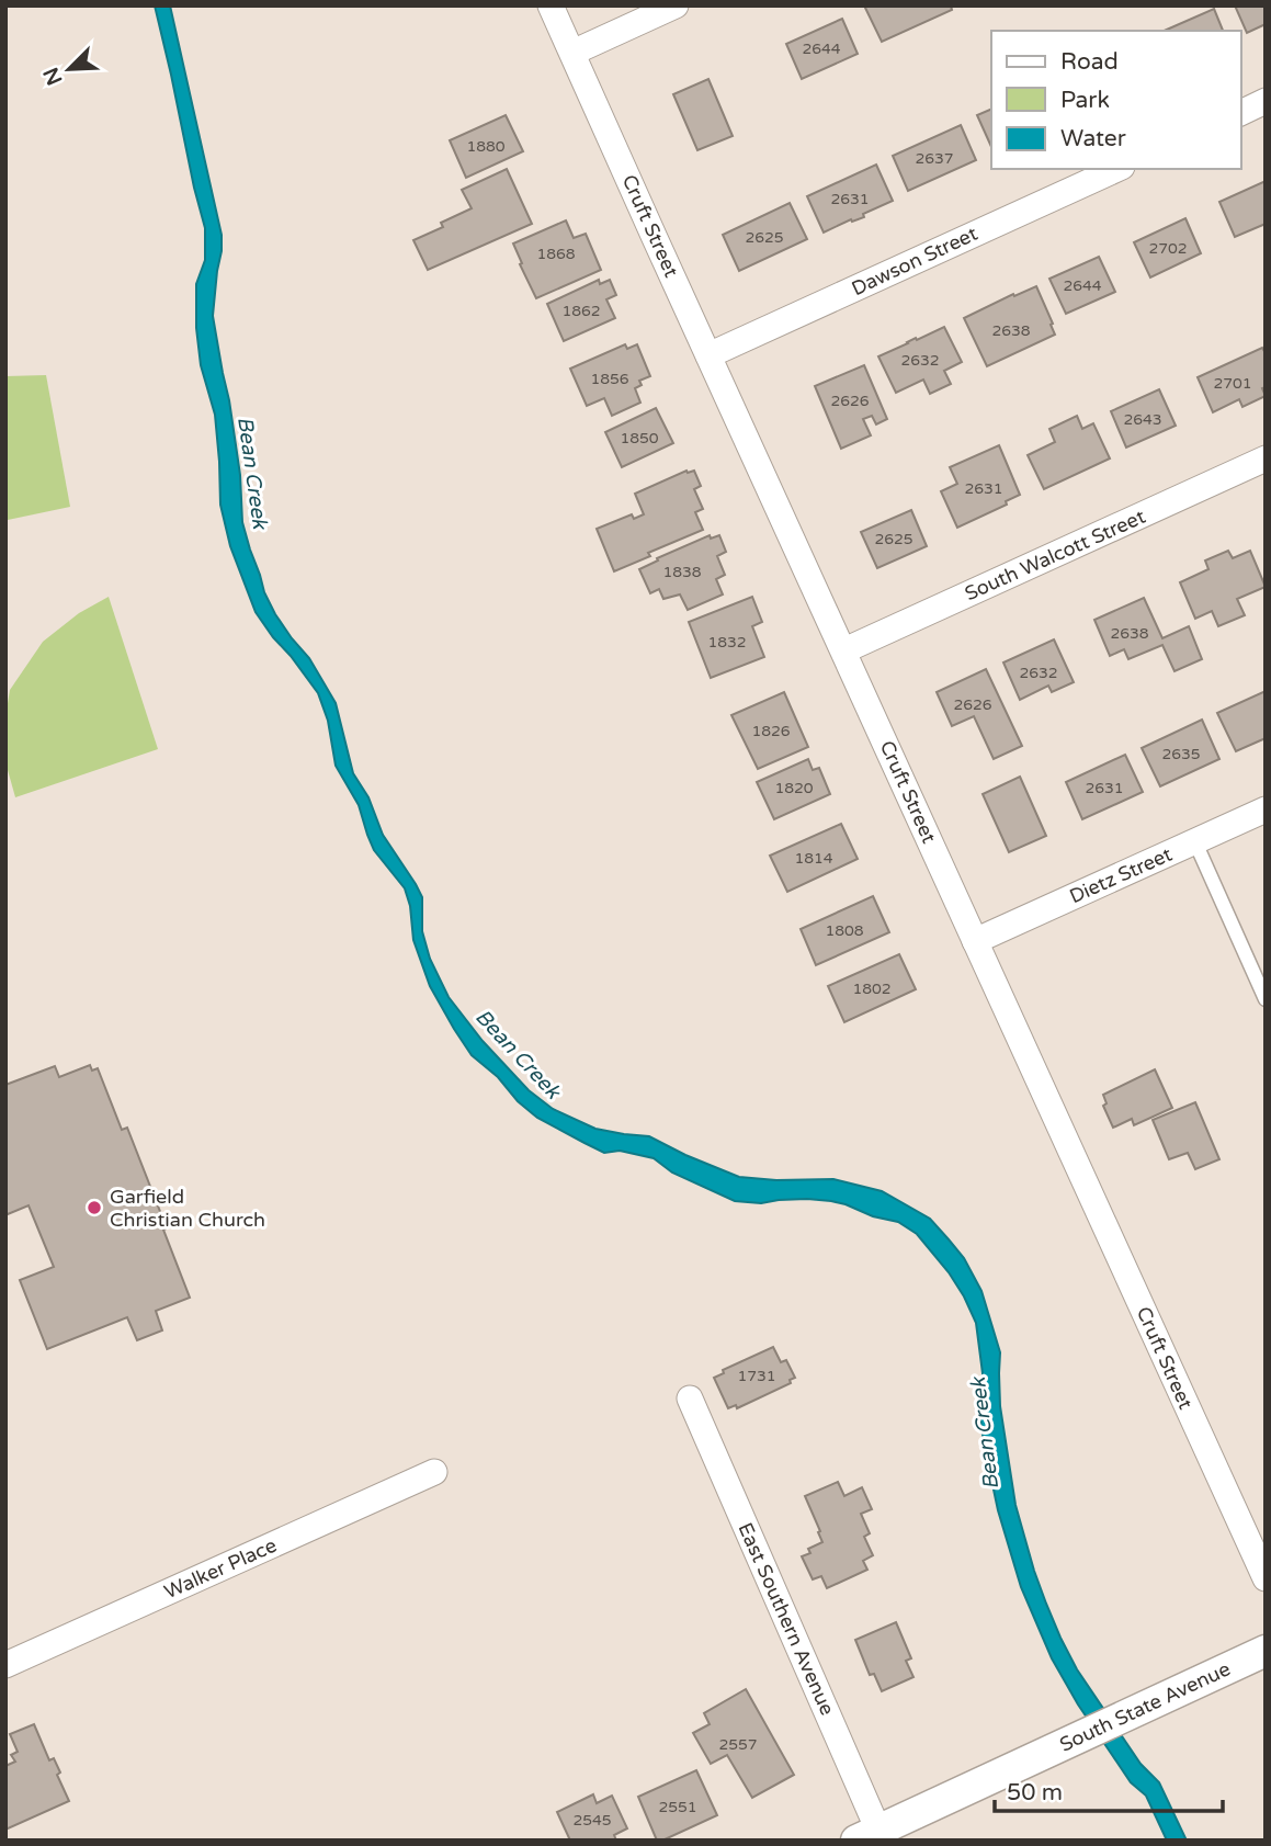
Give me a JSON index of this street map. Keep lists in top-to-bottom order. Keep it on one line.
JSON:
{"streets":{"street":["Cruft Street","Dawson Street","South Walcott Street","Dietz Street","Walker Place","East Southern Avenue","South State Avenue"]},"crossings":[["Cruft Street","Dawson Street"],["Cruft Street","South Walcott Street"],["Cruft Street","Dietz Street"],["East Southern Avenue","South State Avenue"]],"water":["Bean Creek"],"places":["Garfield Christian Church"],"house_numbers":["2644","1880","2637","2631","2625","2702","1868","2644","1862","2638","2632","1856","2701","2626","2643","1850","2631","2625","1838","2638","1832","2632","2626","1826","2635","1820","2631","1814","1808","1802","1731","2557","2551","2545"],"legend":["Road","Park","Water"],"scale_bar":"50 m","north":"bottom left"}
